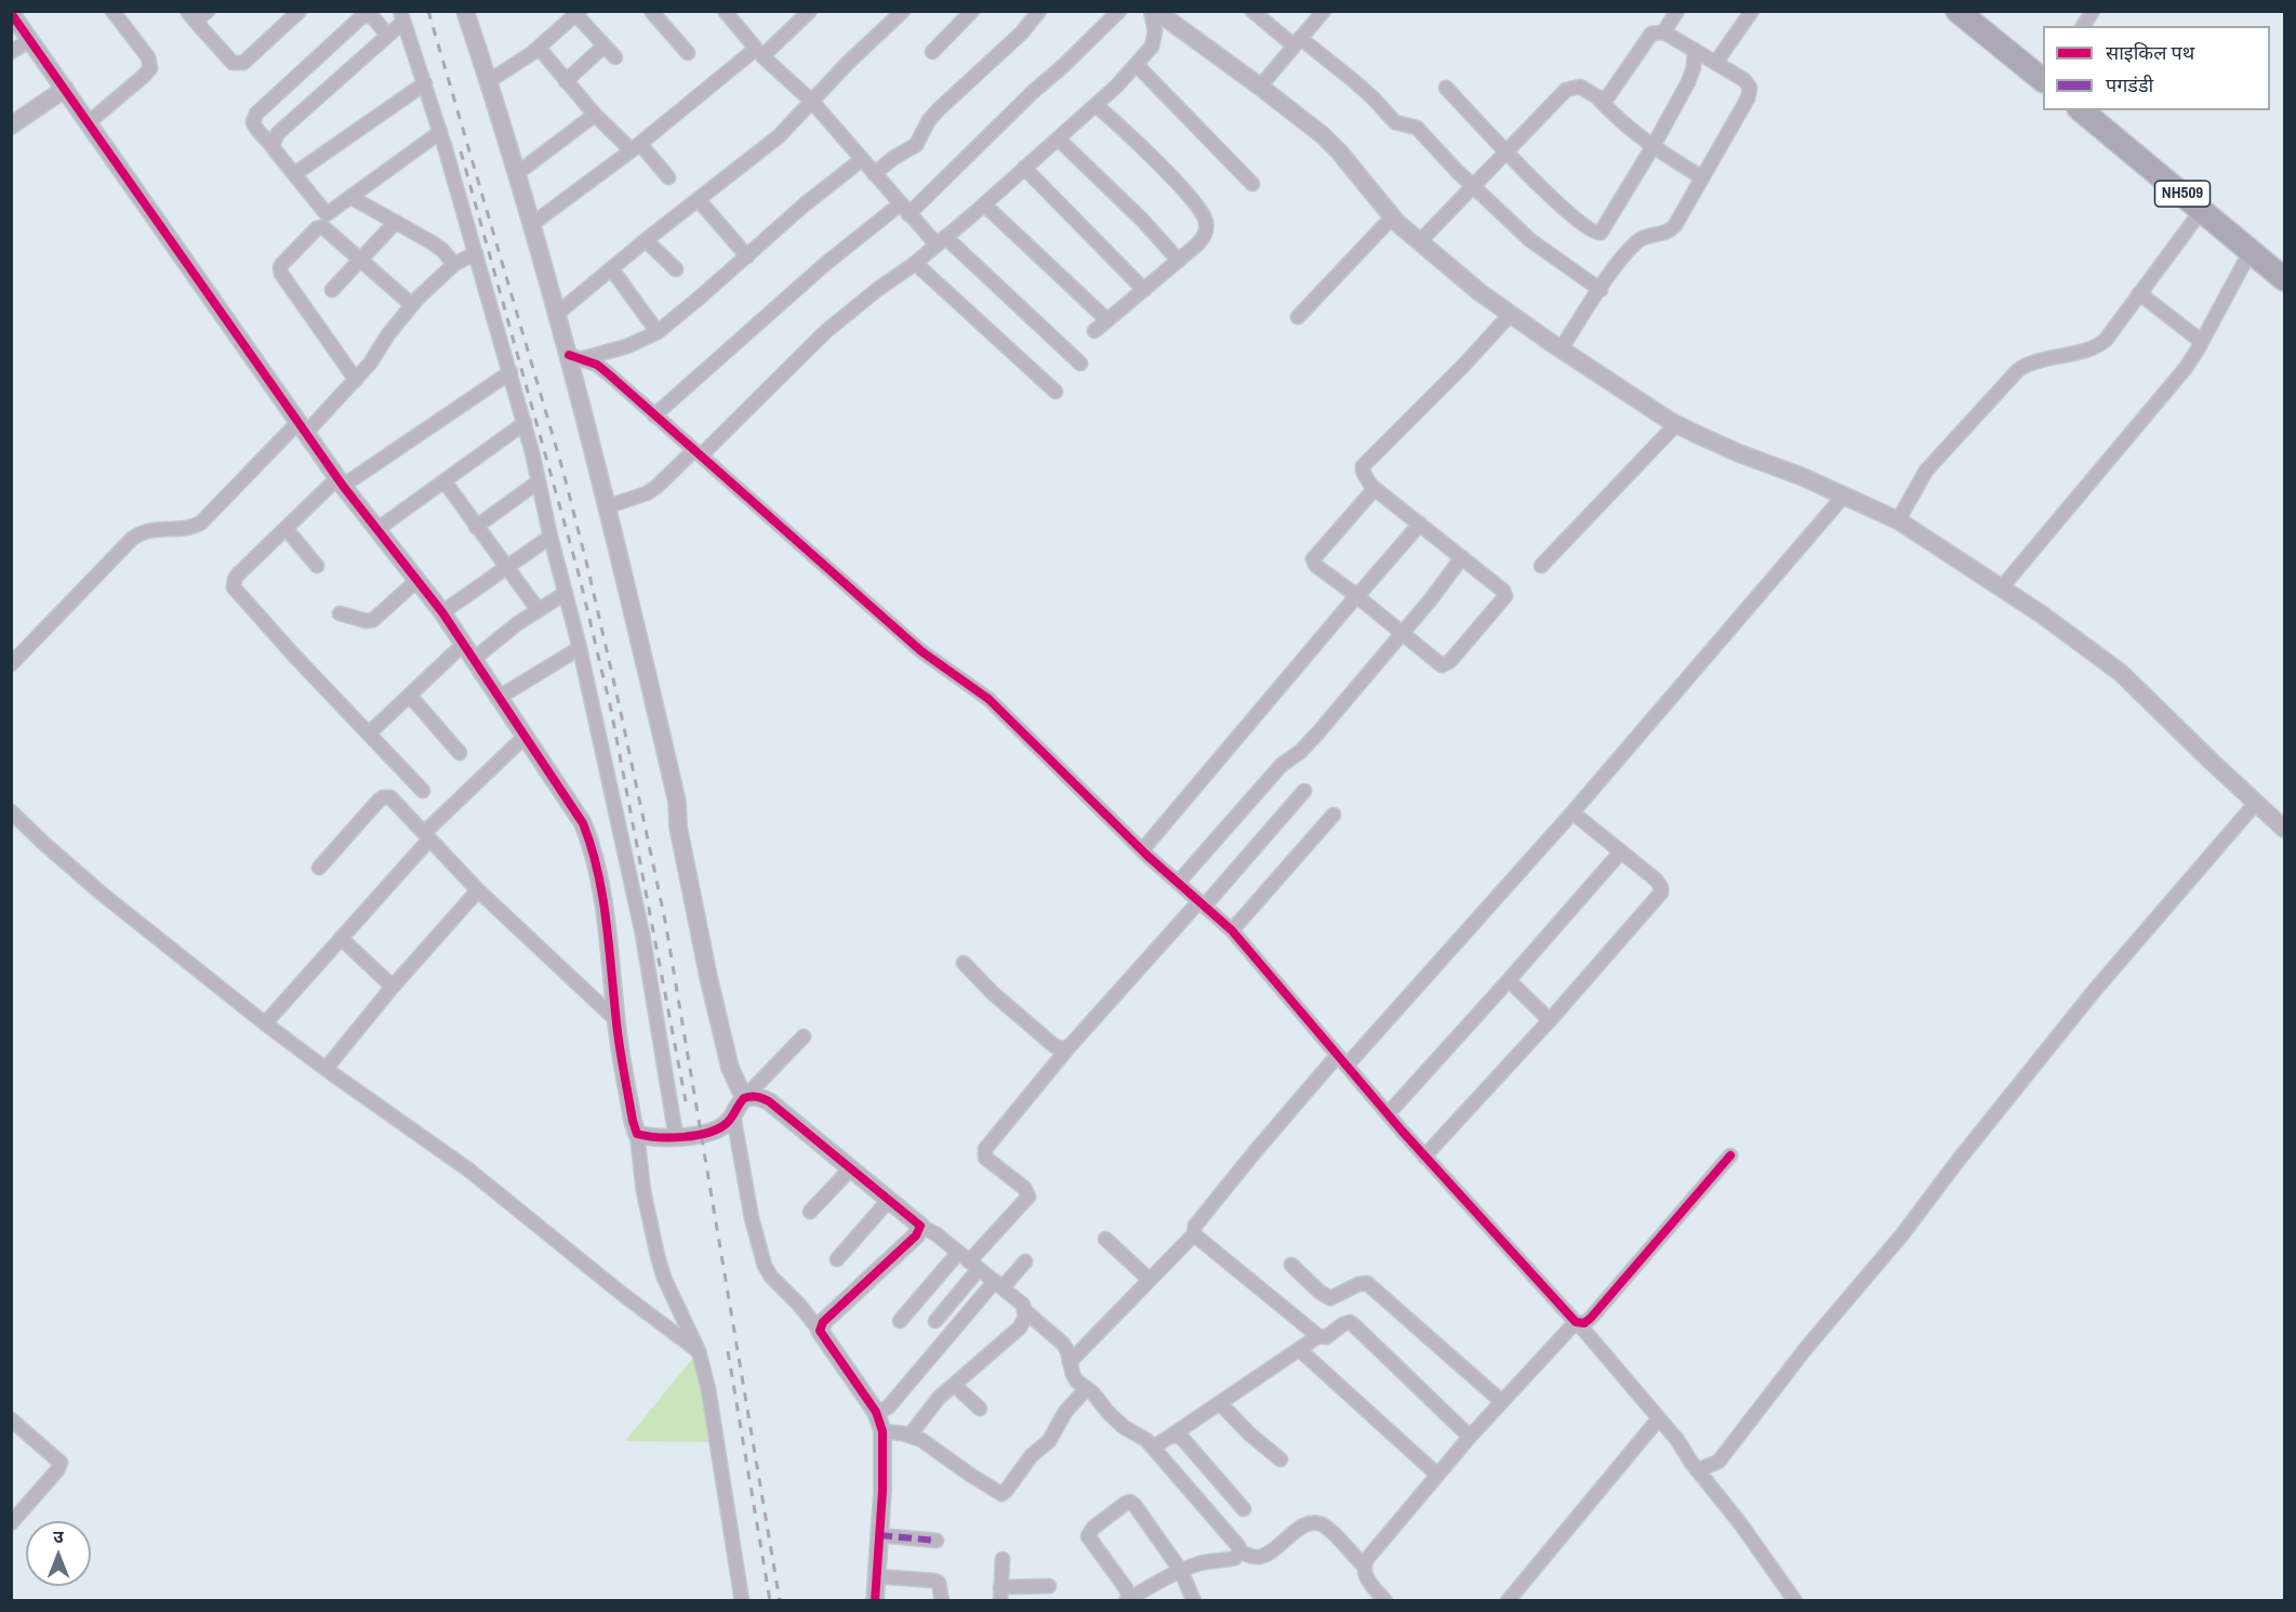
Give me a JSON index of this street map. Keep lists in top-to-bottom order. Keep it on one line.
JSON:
{"streets":{"highway":["NH509"]},"legend":["साइकिल पथ","पगडंडी"],"north":"top"}
